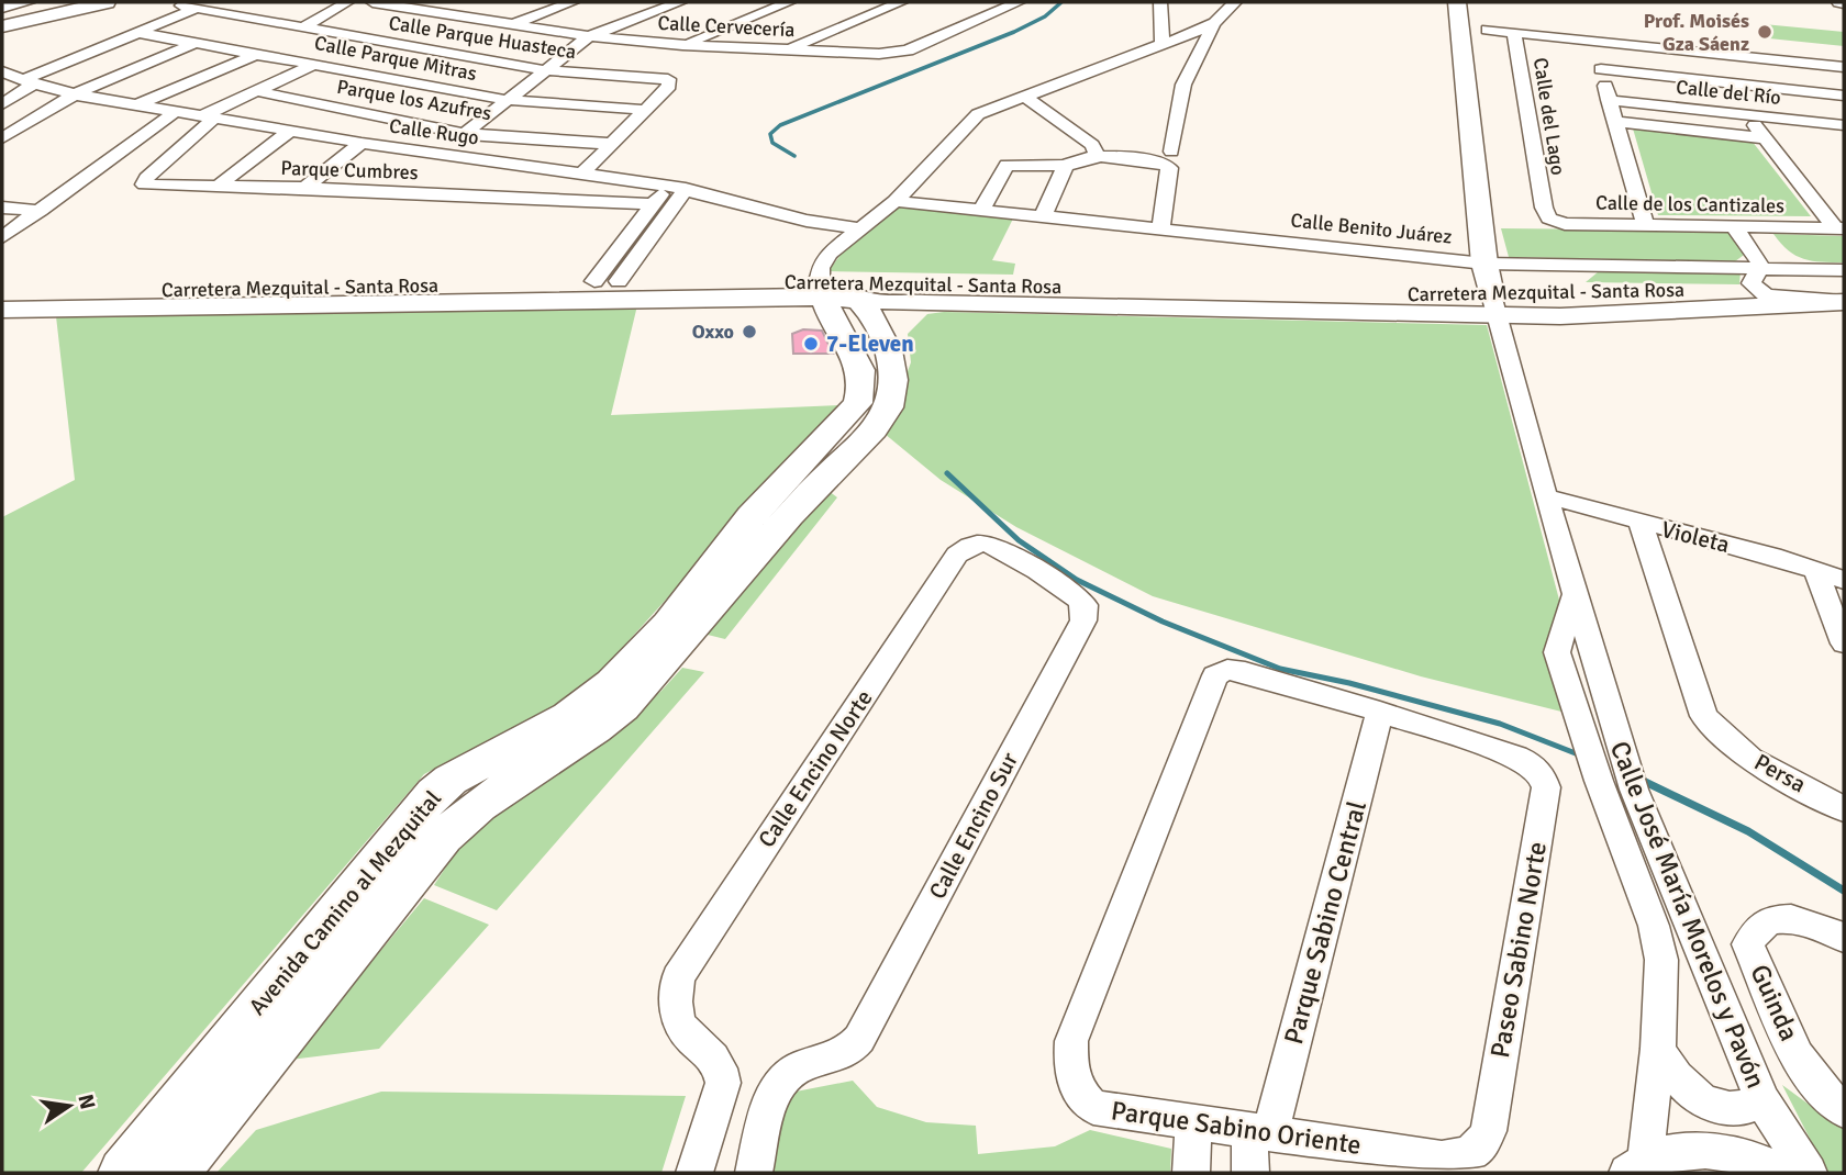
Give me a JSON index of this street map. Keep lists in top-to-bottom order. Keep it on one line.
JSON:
{"streets":{"main road":["Carretera Mezquital - Santa Rosa","Avenida Camino al Mezquital","Calle José María Morelos y Pavón"],"street":["Calle Cervecería","Calle Parque Huasteca","Calle Parque Mitras","Calle del Río","Parque los Azufres","Calle del Lago","Calle Rugo","Parque Cumbres","Calle de los Cantizales","Calle Benito Juárez","Violeta","Calle Encino Norte","Persa","Calle Encino Sur","Parque Sabino Central","Paseo Sabino Norte","Guinda","Parque Sabino Oriente"]},"crossings":[["Calle Parque Huasteca","Calle Parque Mitras"],["Calle del Lago","Calle de los Cantizales"],["Calle Rugo","Parque Cumbres"],["Calle Benito Juárez","Carretera Mezquital - Santa Rosa"],["Calle Benito Juárez","Calle José María Morelos y Pavón"],["Carretera Mezquital - Santa Rosa","Avenida Camino al Mezquital"],["Carretera Mezquital - Santa Rosa","Calle José María Morelos y Pavón"],["Violeta","Persa"],["Violeta","Calle José María Morelos y Pavón"],["Calle Encino Norte","Calle Encino Sur"],["Parque Sabino Central","Paseo Sabino Norte"],["Parque Sabino Central","Parque Sabino Oriente"],["Paseo Sabino Norte","Parque Sabino Oriente"]],"places":["Prof. Moisés Gza Sáenz","Oxxo","7-Eleven"],"north":"right"}
